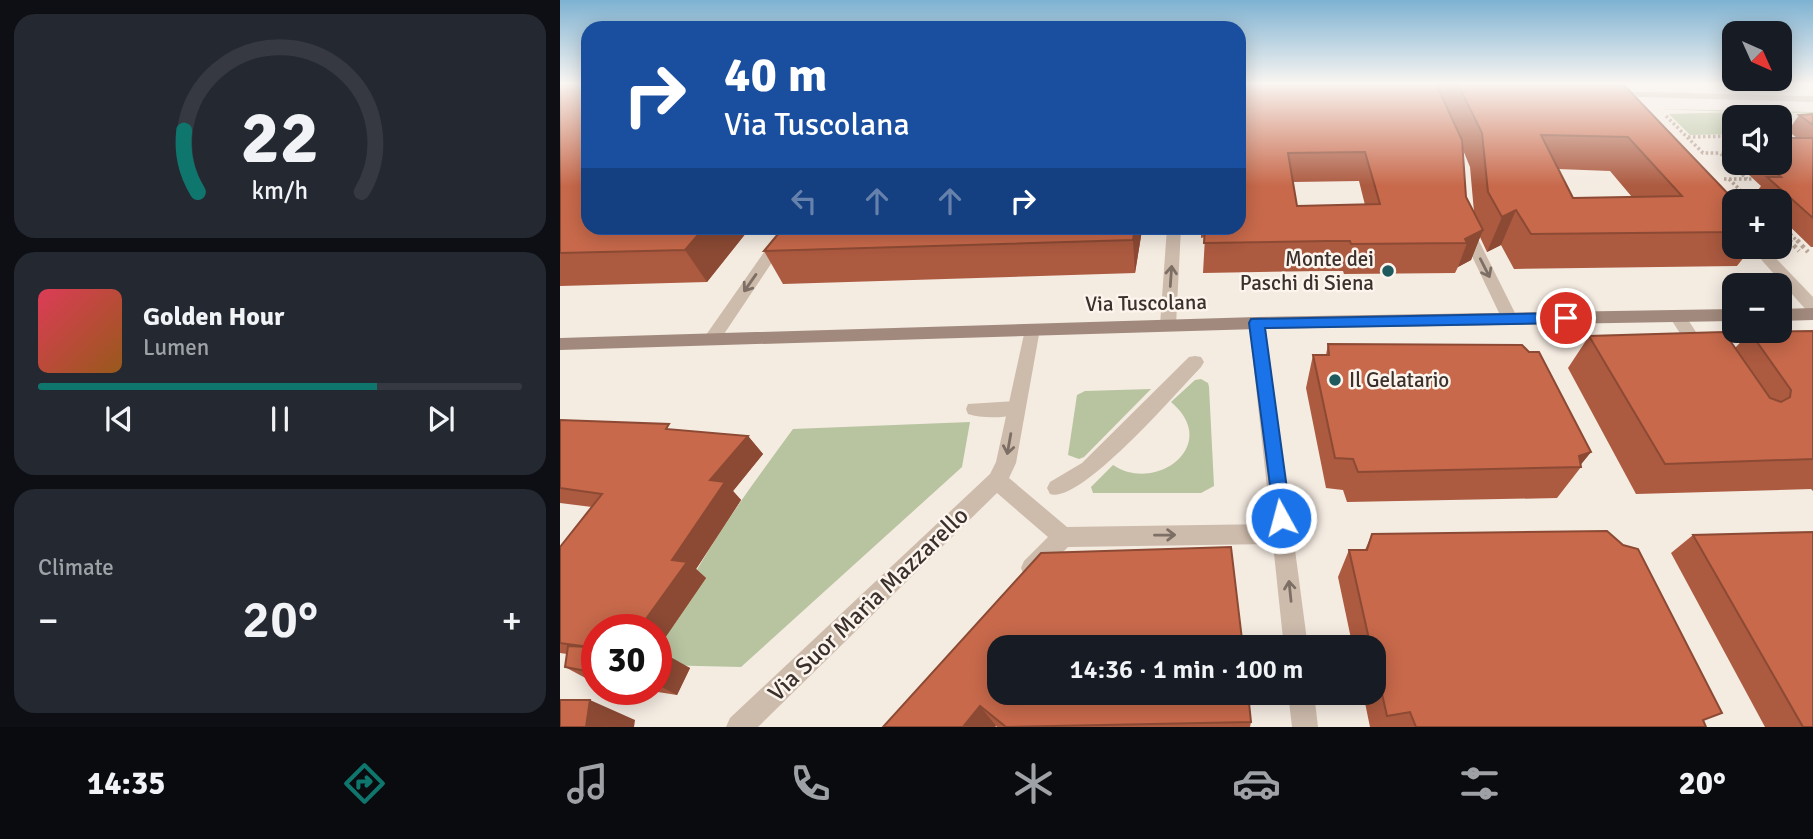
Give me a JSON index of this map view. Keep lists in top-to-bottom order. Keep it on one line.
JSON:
{"streets":{"main road":["Via Tuscolana"],"street":["Via Suor Maria Mazzarello"]},"places":["Monte dei Paschi di Siena","Il Gelatario"],"north":"bottom right","page":{"map_buttons":["+","−"],"turn":["40 m","Via Tuscolana"],"song":["Golden Hour","Lumen"],"tile":"Climate","heat":["−","20°","+"],"limit":"30","trip":"14:36 · 1 min · 100 m","tabs":["14:35","20°"],"gauge":["22","km/h"]}}
